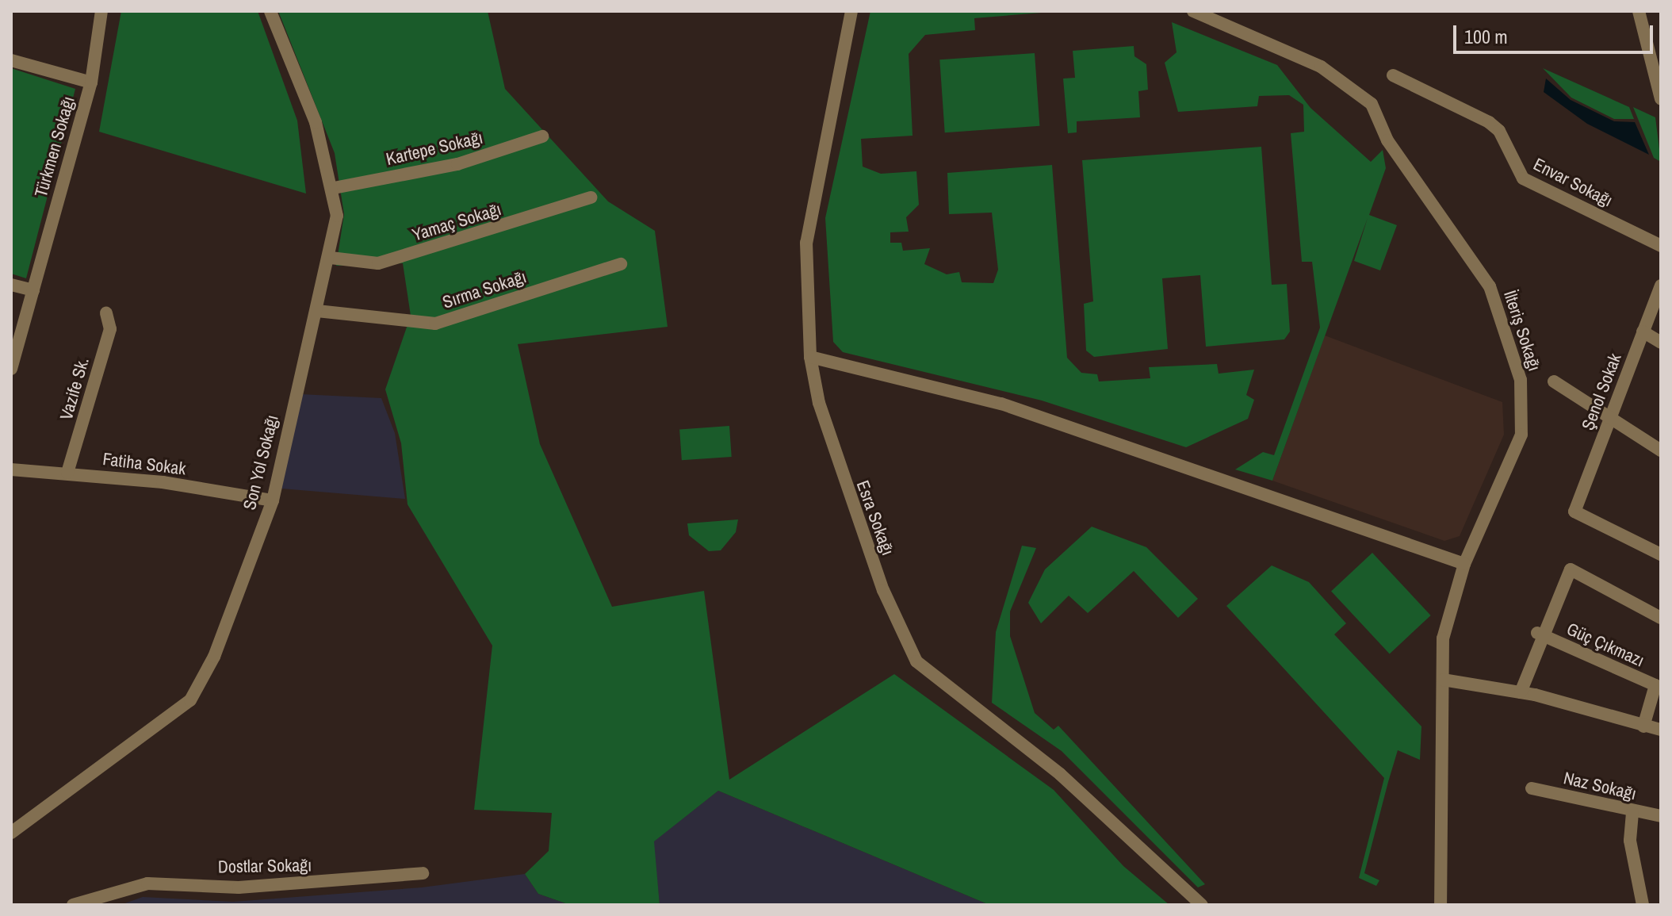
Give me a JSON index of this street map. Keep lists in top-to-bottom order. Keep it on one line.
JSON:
{"streets":{"street":["Türkmen Sokağı","Kartepe Sokağı","Envar Sokağı","Yamaç Sokağı","Sırma Sokağı","İlteriş Sokağı","Vazife Sk.","Şenol Sokak","Son Yol Sokağı","Fatiha Sokak","Esra Sokağı","Güç Çıkmazı","Naz Sokağı","Dostlar Sokağı"]},"crossings":[["Kartepe Sokağı","Son Yol Sokağı"],["Yamaç Sokağı","Son Yol Sokağı"],["Sırma Sokağı","Son Yol Sokağı"],["Vazife Sk.","Fatiha Sokak"],["Son Yol Sokağı","Fatiha Sokak"]],"scale_bar":"100 m"}
